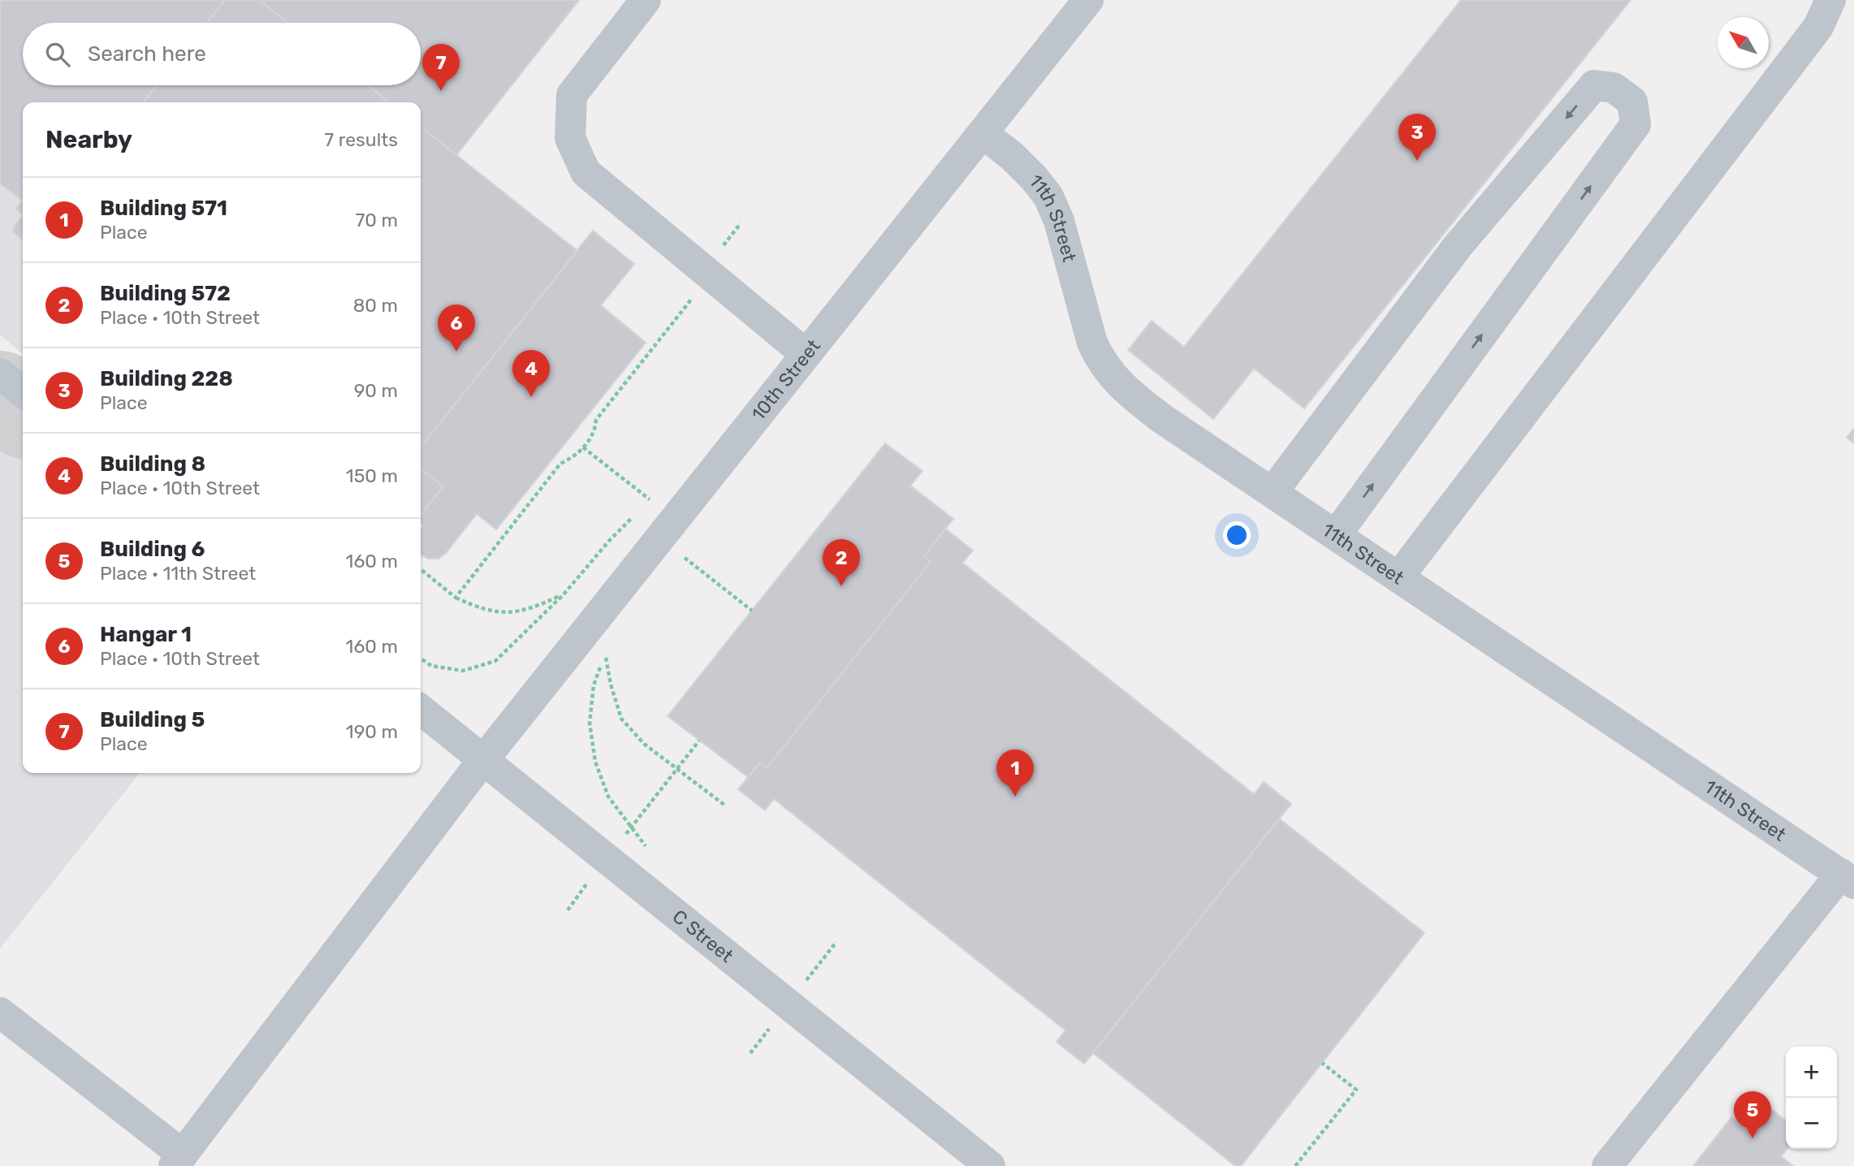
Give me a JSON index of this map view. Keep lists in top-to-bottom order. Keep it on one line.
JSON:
{"streets":{"street":["11th Street","10th Street","C Street"]},"crossings":[["11th Street","10th Street"],["10th Street","C Street"]],"north":"top left","page":{"search":"Search here","pins":["7","3","6","4","2","1","5"],"heading":["Nearby","7 results"],"list":[{"mark":"1","name":"Building 571","note":"Place","value":"70 m"},{"mark":"2","name":"Building 572","note":"Place · 10th Street","value":"80 m"},{"mark":"3","name":"Building 228","note":"Place","value":"90 m"},{"mark":"4","name":"Building 8","note":"Place · 10th Street","value":"150 m"},{"mark":"5","name":"Building 6","note":"Place · 11th Street","value":"160 m"},{"mark":"6","name":"Hangar 1","note":"Place · 10th Street","value":"160 m"},{"mark":"7","name":"Building 5","note":"Place","value":"190 m"}],"map_buttons":["+","−"]}}
